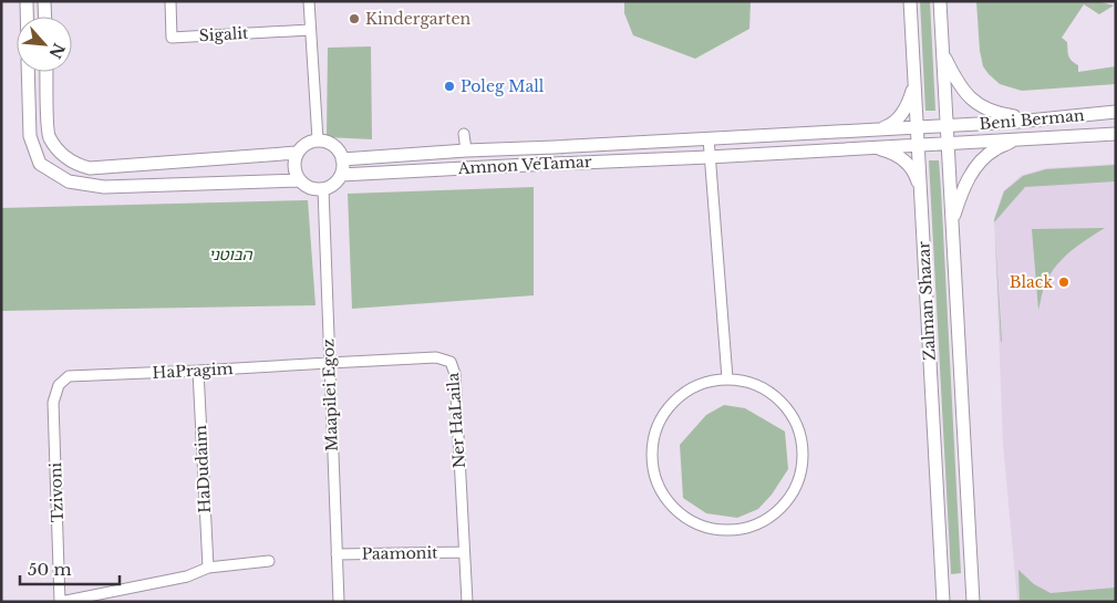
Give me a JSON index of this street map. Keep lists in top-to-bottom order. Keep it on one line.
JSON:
{"streets":{"street":["Sigalit","Beni Berman","Amnon VeTamar","Zalman Shazar","HaPragim","Maapilei Egoz","Ner HaLaila","HaDudaim","Tzivoni","Paamonit"]},"crossings":[["Beni Berman","Amnon VeTamar"],["Beni Berman","Zalman Shazar"],["Amnon VeTamar","Zalman Shazar"],["Amnon VeTamar","Maapilei Egoz"],["HaPragim","Maapilei Egoz"],["HaPragim","Ner HaLaila"],["HaPragim","HaDudaim"],["HaPragim","Tzivoni"],["Maapilei Egoz","Ner HaLaila"],["Maapilei Egoz","Paamonit"],["Ner HaLaila","Paamonit"]],"parks":["הבוטני"],"places":["Kindergarten","Poleg Mall","Black"],"scale_bar":"50 m","north":"bottom right"}
